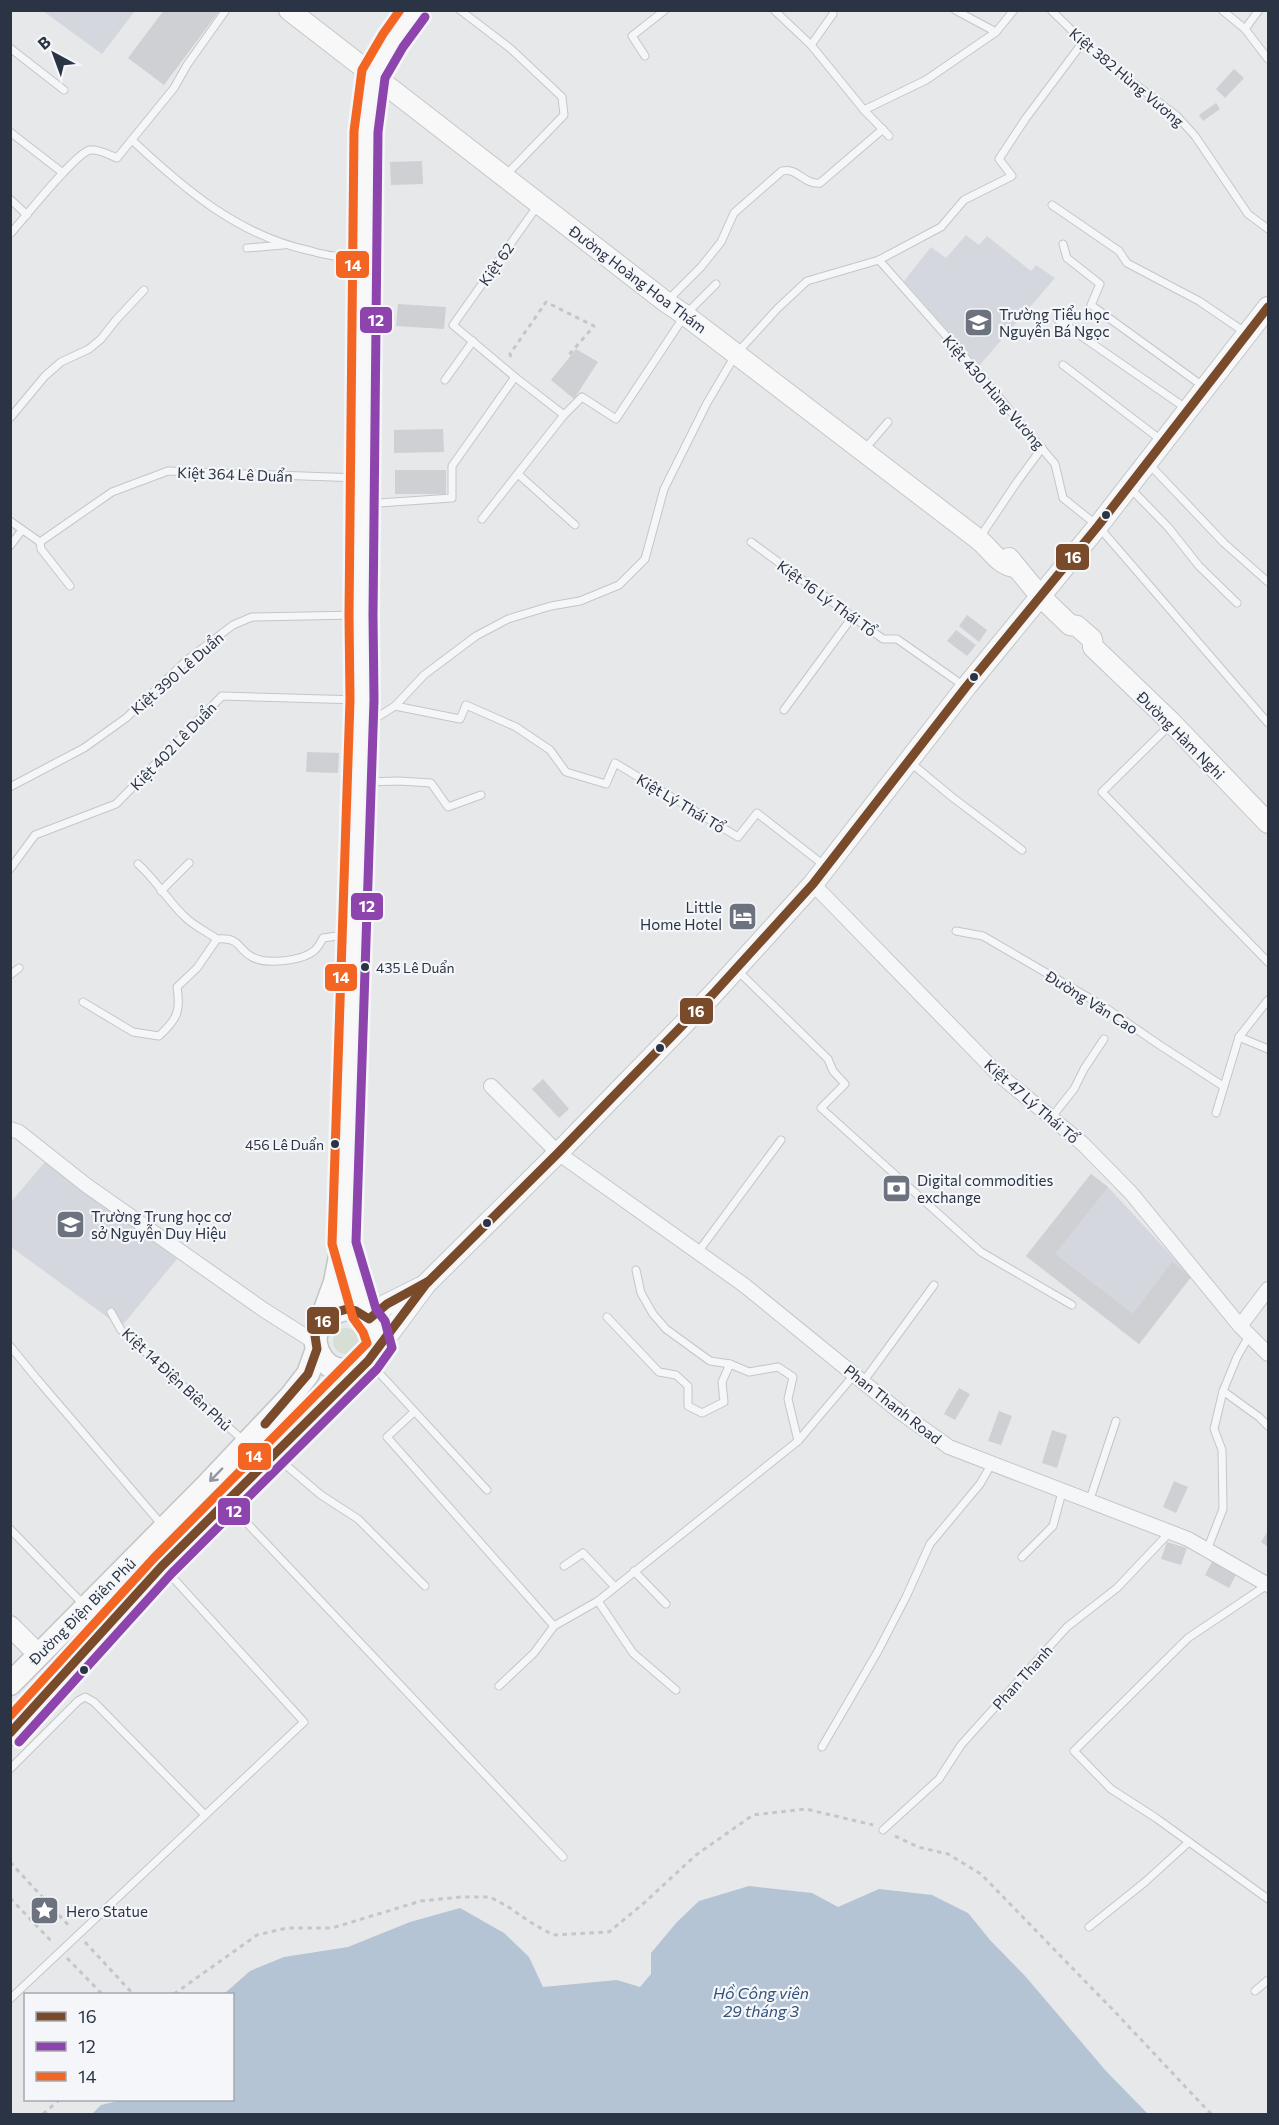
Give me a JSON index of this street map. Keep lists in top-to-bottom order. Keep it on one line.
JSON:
{"streets":{"main road":["Đường Điện Biên Phủ"],"street":["Đường Hoàng Hoa Thám","Đường Hàm Nghi","Kiệt 47 Lý Thái Tổ","Phan Thanh Road"],"lane":["Kiệt 382 Hùng Vương","Kiệt 62","Kiệt 430 Hùng Vương","Kiệt 364 Lê Duẩn","Kiệt 16 Lý Thái Tổ","Kiệt 390 Lê Duẩn","Kiệt 402 Lê Duẩn","Kiệt Lý Thái Tổ","Đường Văn Cao","Kiệt 14 Điện Biên Phủ","Phan Thanh"]},"crossings":[["Kiệt 62","Đường Hoàng Hoa Thám"],["Đường Hoàng Hoa Thám","Đường Hàm Nghi"],["Kiệt 14 Điện Biên Phủ","Đường Điện Biên Phủ"],["Phan Thanh Road","Phan Thanh"]],"water":["Hồ Công viên 29 tháng 3"],"places":{"school or university":["Trường Tiểu học Nguyễn Bá Ngọc","Trường Trung học cơ sở Nguyễn Duy Hiệu"],"hotel":["Little Home Hotel"],"other":["435 Lê Duẩn","456 Lê Duẩn"],"bank":["Digital commodities exchange"],"place":["Hero Statue"]},"lines":["transit line 14","transit line 12","transit line 16"],"legend":["16","12","14"],"north":"top left"}
